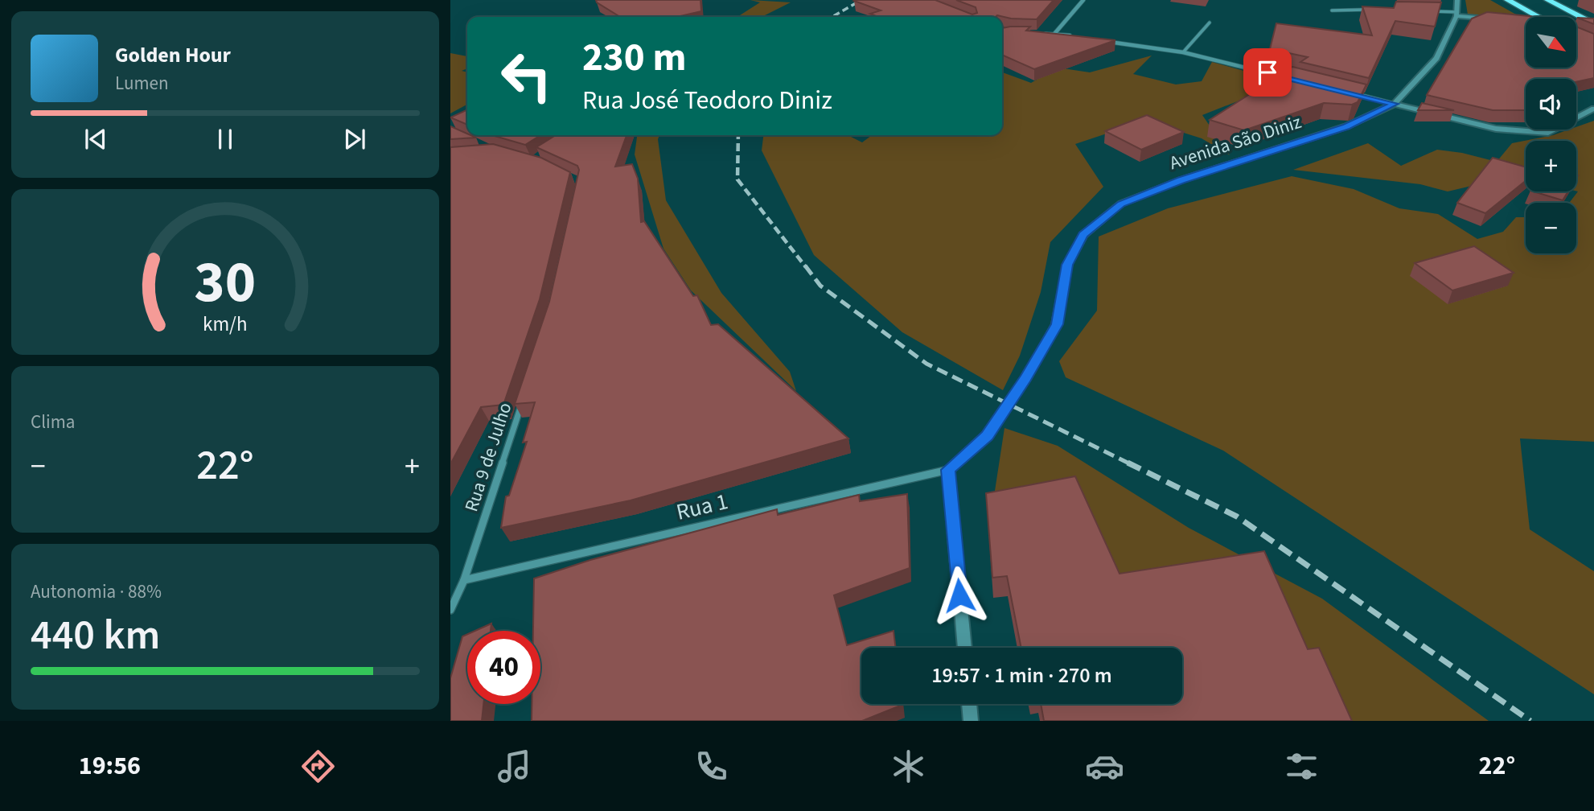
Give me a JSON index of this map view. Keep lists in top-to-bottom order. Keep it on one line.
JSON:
{"streets":{"street":["Avenida São Diniz","Rua 9 de Julho","Rua 1"]},"crossings":[["Avenida São Diniz","Rua 1"],["Rua 9 de Julho","Rua 1"]],"north":"bottom right","page":{"map_buttons":["+","−"],"turn":["230 m","Rua José Teodoro Diniz"],"song":["Golden Hour","Lumen"],"tile":["Clima",["Autonomia · 88%","440 km"]],"heat":["−","22°","+"],"limit":"40","trip":"19:57 · 1 min · 270 m","tabs":["19:56","22°"],"gauge":["30","km/h"]}}
